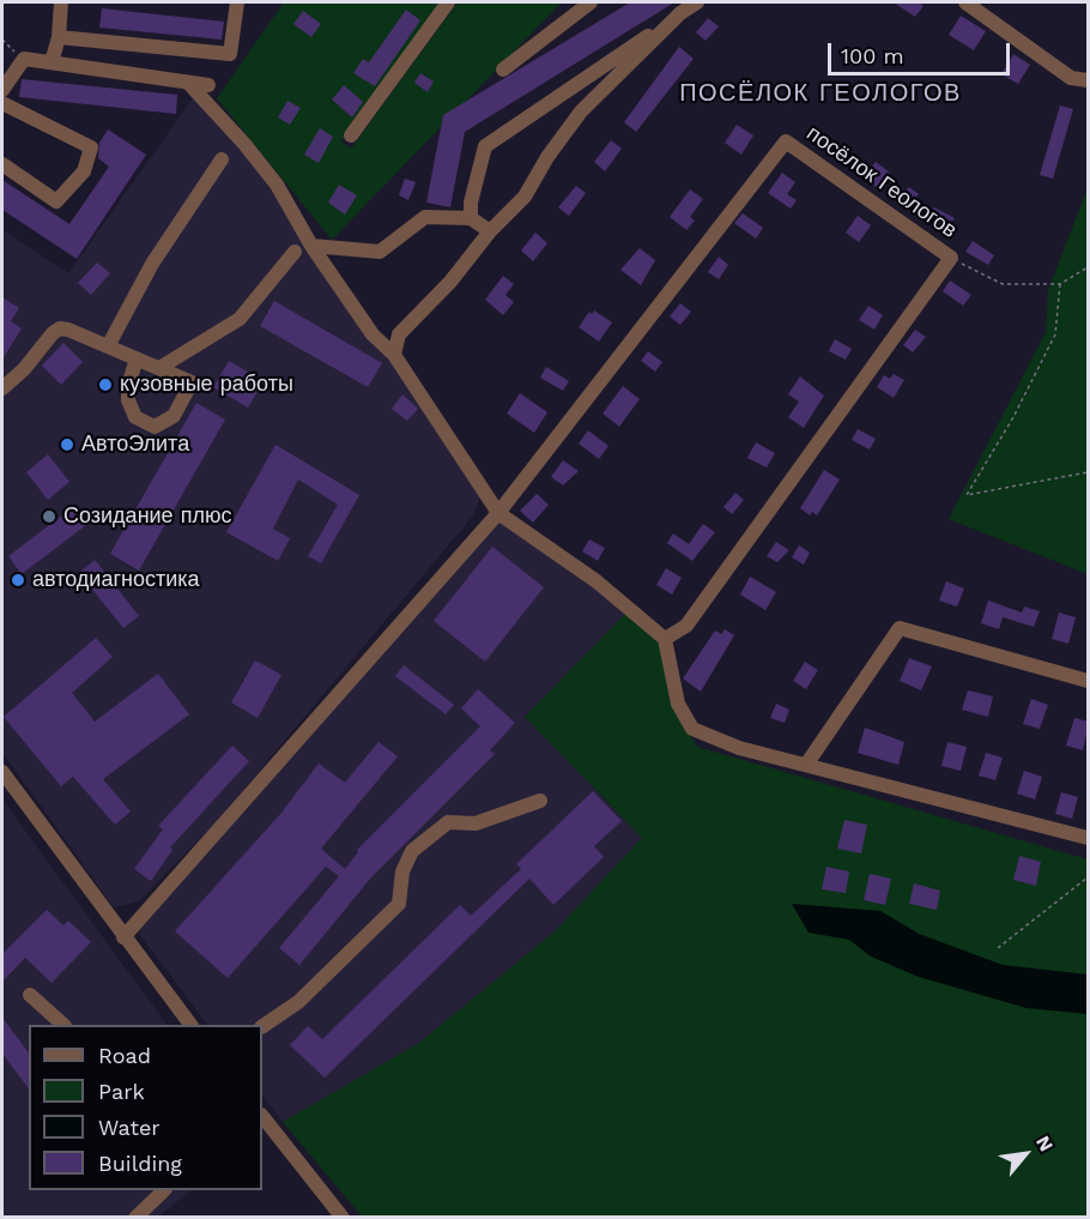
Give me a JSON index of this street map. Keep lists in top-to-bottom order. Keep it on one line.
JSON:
{"streets":{"street":["посёлок Геологов"]},"districts":["ПОСЁЛОК ГЕОЛОГОВ"],"places":["кузовные работы","АвтоЭлита","Созидание плюс","автодиагностика"],"legend":["Road","Park","Water","Building"],"scale_bar":"100 m","north":"top right"}
